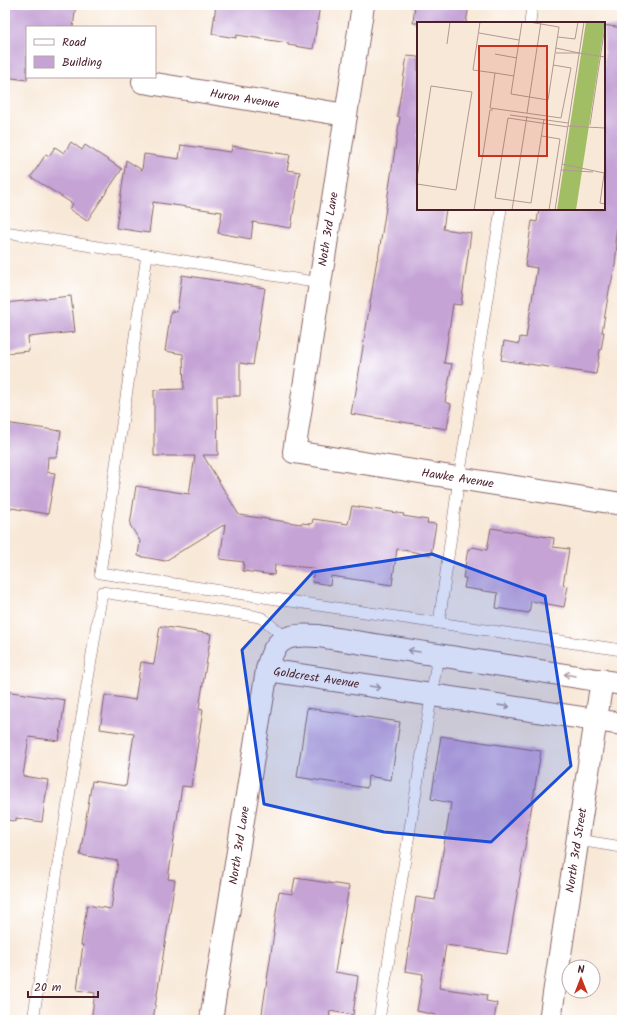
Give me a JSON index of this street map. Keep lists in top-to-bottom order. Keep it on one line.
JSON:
{"streets":{"street":["Huron Avenue","Noth 3rd Lane","Hawke Avenue","Goldcrest Avenue","North 3rd Lane","North 3rd Street"]},"crossings":[["Huron Avenue","Noth 3rd Lane"],["Noth 3rd Lane","Hawke Avenue"],["Goldcrest Avenue","North 3rd Lane"],["Goldcrest Avenue","North 3rd Street"]],"legend":["Road","Building"],"scale_bar":"20 m","north":"top"}
